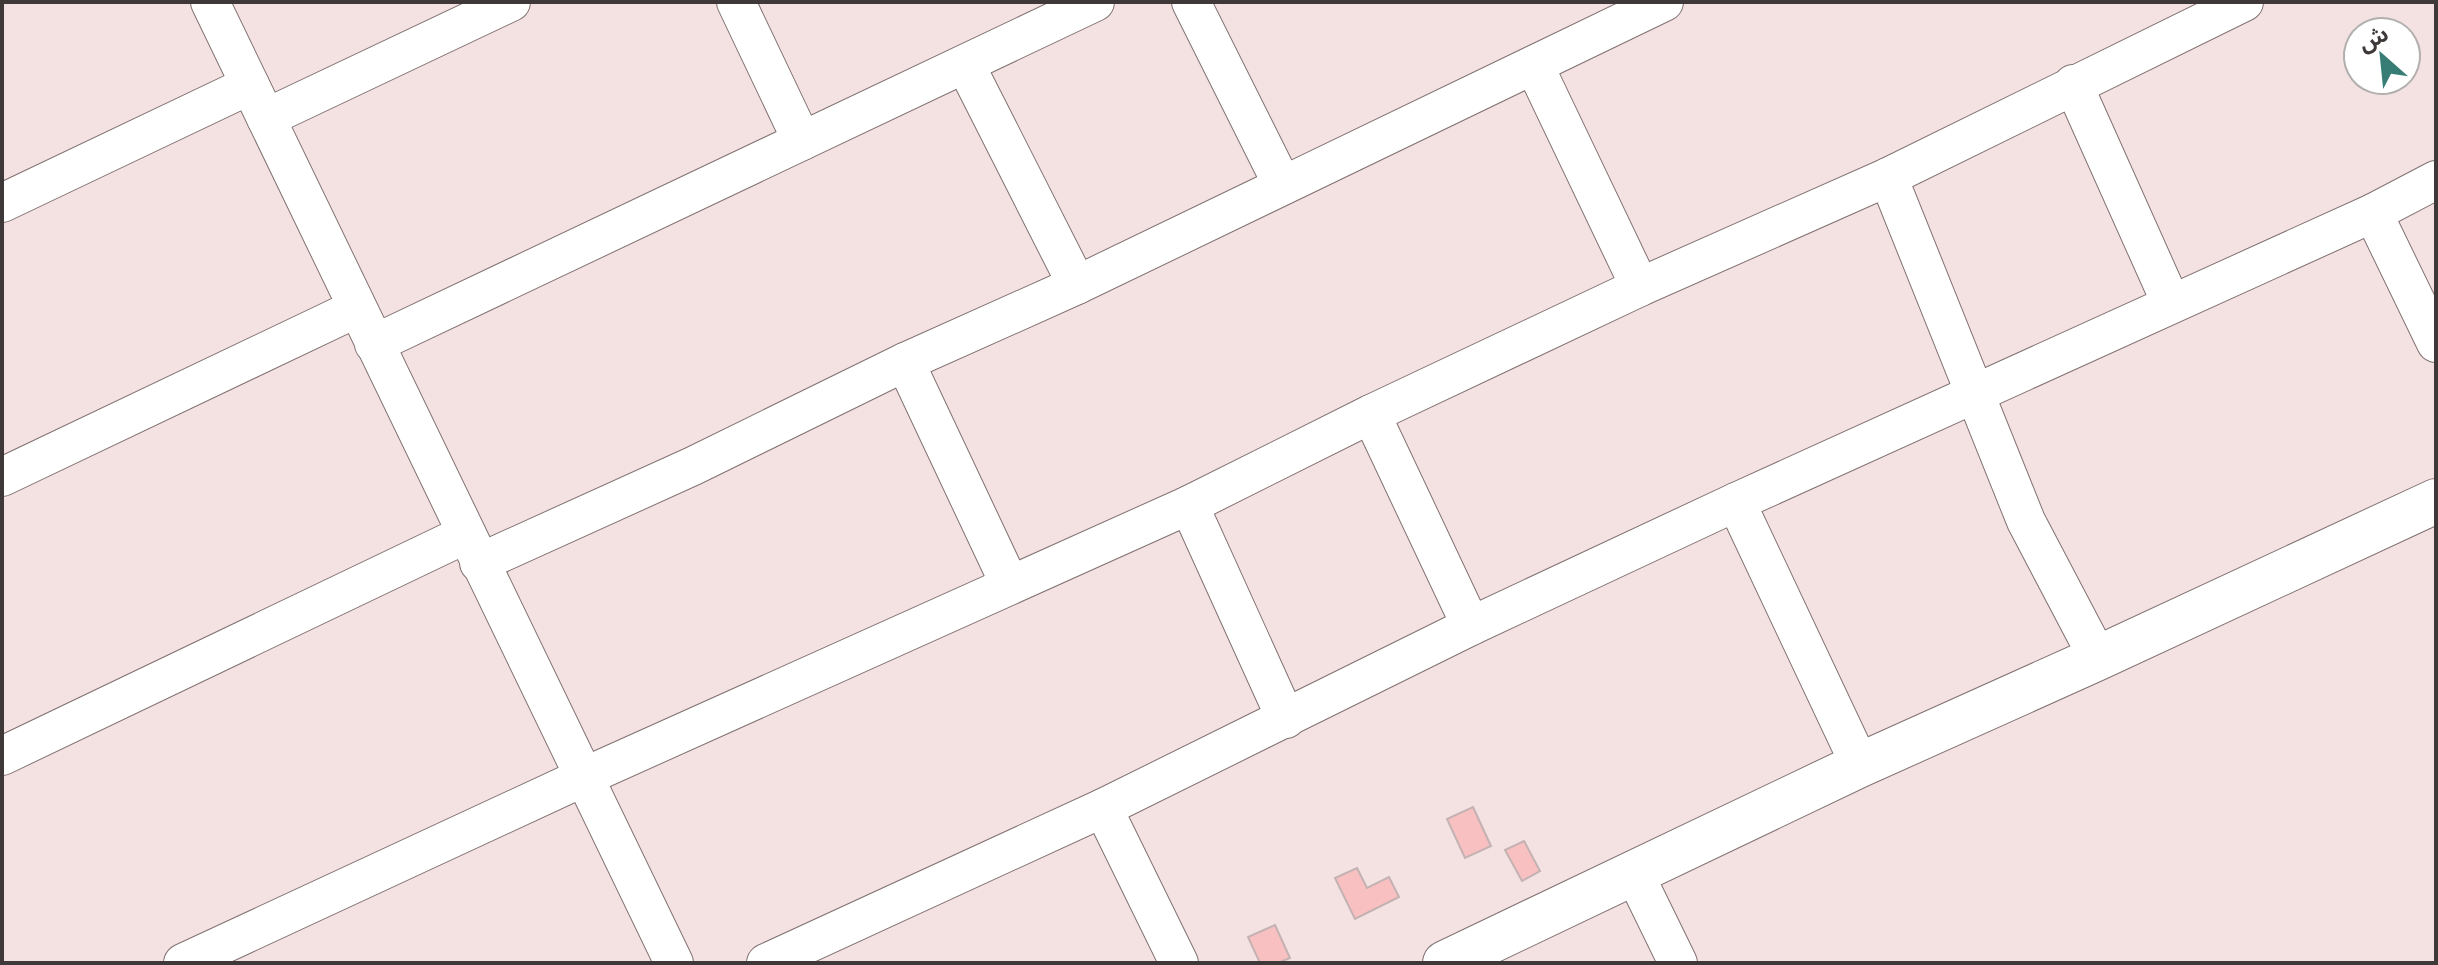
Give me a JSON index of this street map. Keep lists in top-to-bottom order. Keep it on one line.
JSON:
{"north":"top left"}
